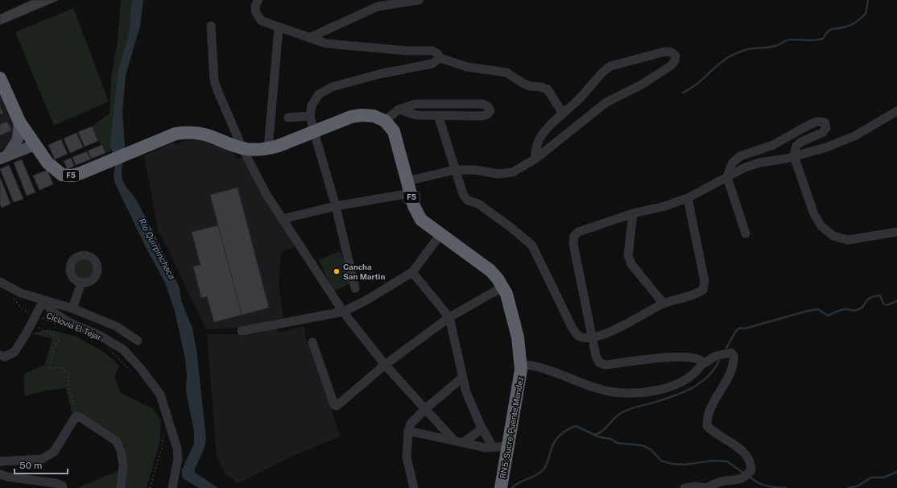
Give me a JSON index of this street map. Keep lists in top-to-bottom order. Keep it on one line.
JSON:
{"streets":{"highway":["F5","RN5: Sucre-Puente Mendez"],"path":["Ciclovía El Tejar"]},"crossings":[["F5","RN5: Sucre-Puente Mendez"]],"water":["Río Quirpinchaca"],"places":["Cancha San Martin"],"scale_bar":"50 m"}
